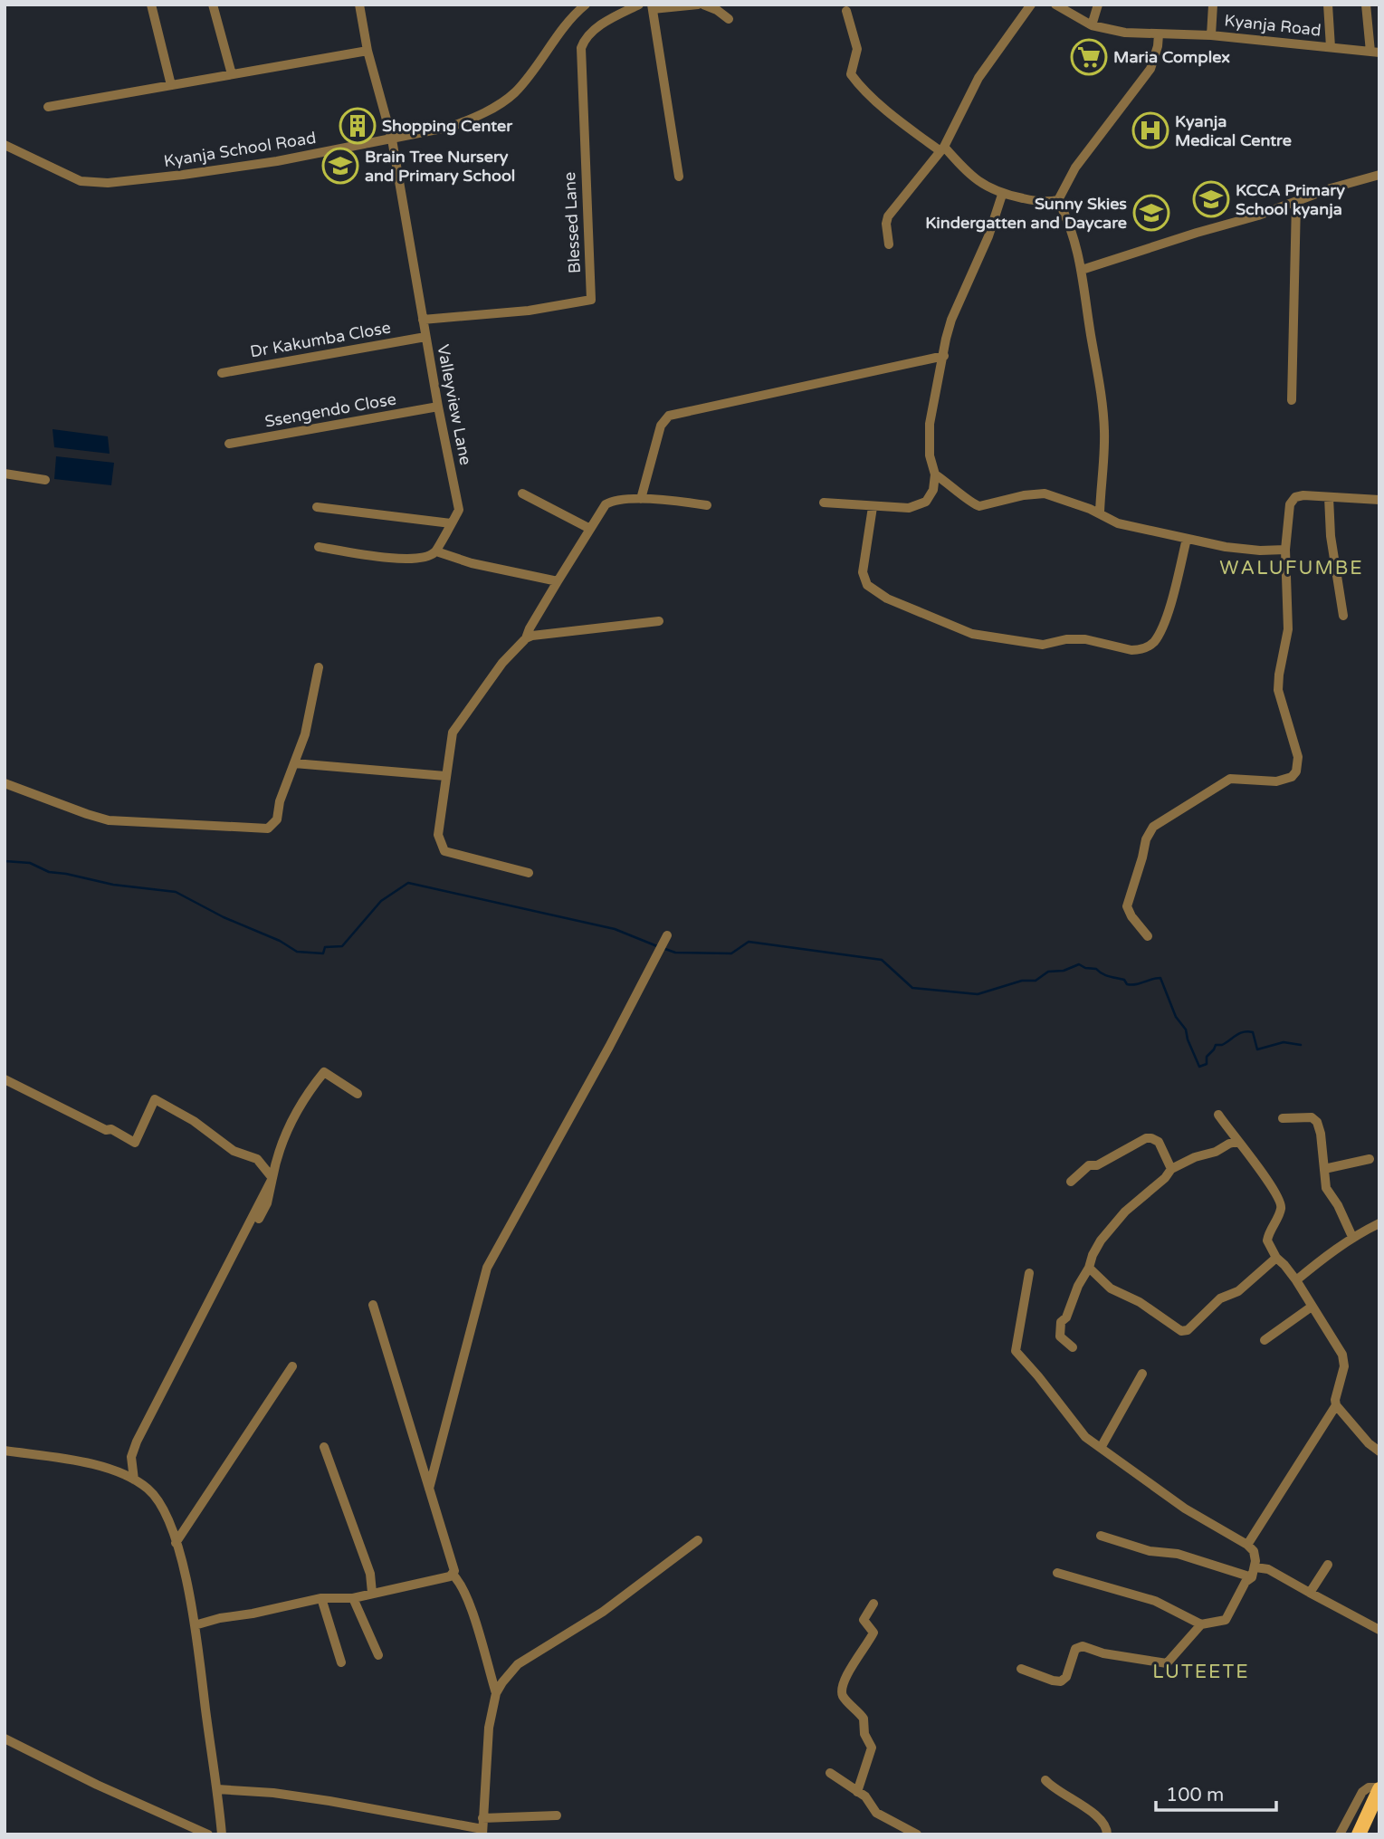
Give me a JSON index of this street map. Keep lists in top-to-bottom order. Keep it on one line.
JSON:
{"streets":{"street":["Kyanja Road","Kyanja School Road","Blessed Lane","Dr Kakumba Close","Valleyview Lane","Ssengendo Close"]},"crossings":[["Kyanja School Road","Valleyview Lane"],["Blessed Lane","Valleyview Lane"],["Dr Kakumba Close","Valleyview Lane"],["Valleyview Lane","Ssengendo Close"]],"districts":["WALUFUMBE","LUTEETE"],"places":{"supermarket":["Maria Complex"],"building":["Shopping Center"],"hospital":["Kyanja Medical Centre"],"school or university":["Brain Tree Nursery and Primary School","KCCA Primary School kyanja","Sunny Skies Kindergatten and Daycare"]},"scale_bar":"100 m"}
